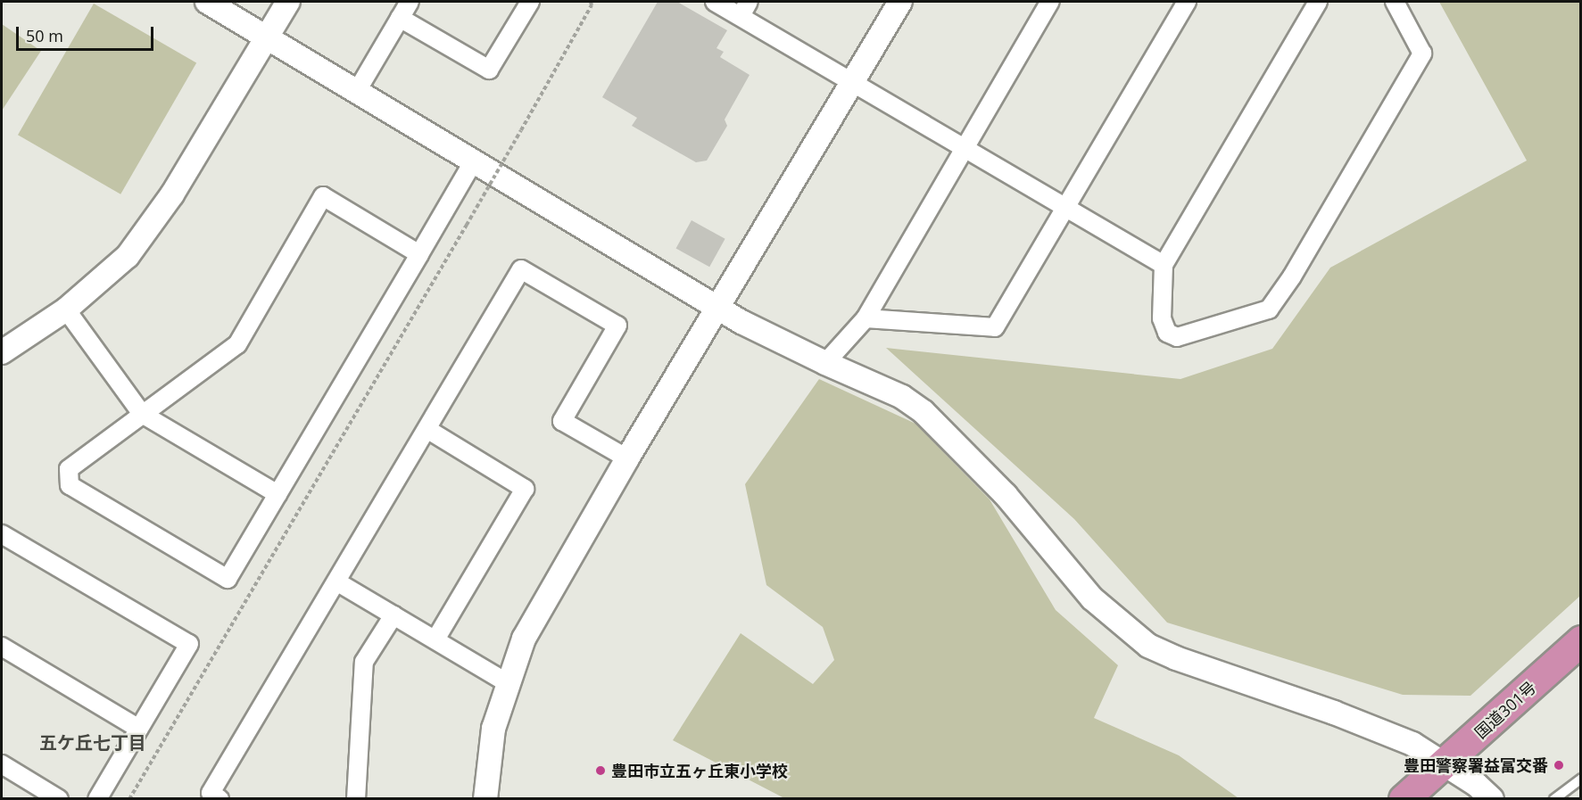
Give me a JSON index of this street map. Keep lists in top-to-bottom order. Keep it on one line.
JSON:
{"streets":{"highway":["国道301号"]},"districts":["五ケ丘七丁目"],"places":["豊田警察署益富交番","豊田市立五ヶ丘東小学校"],"scale_bar":"50 m"}
